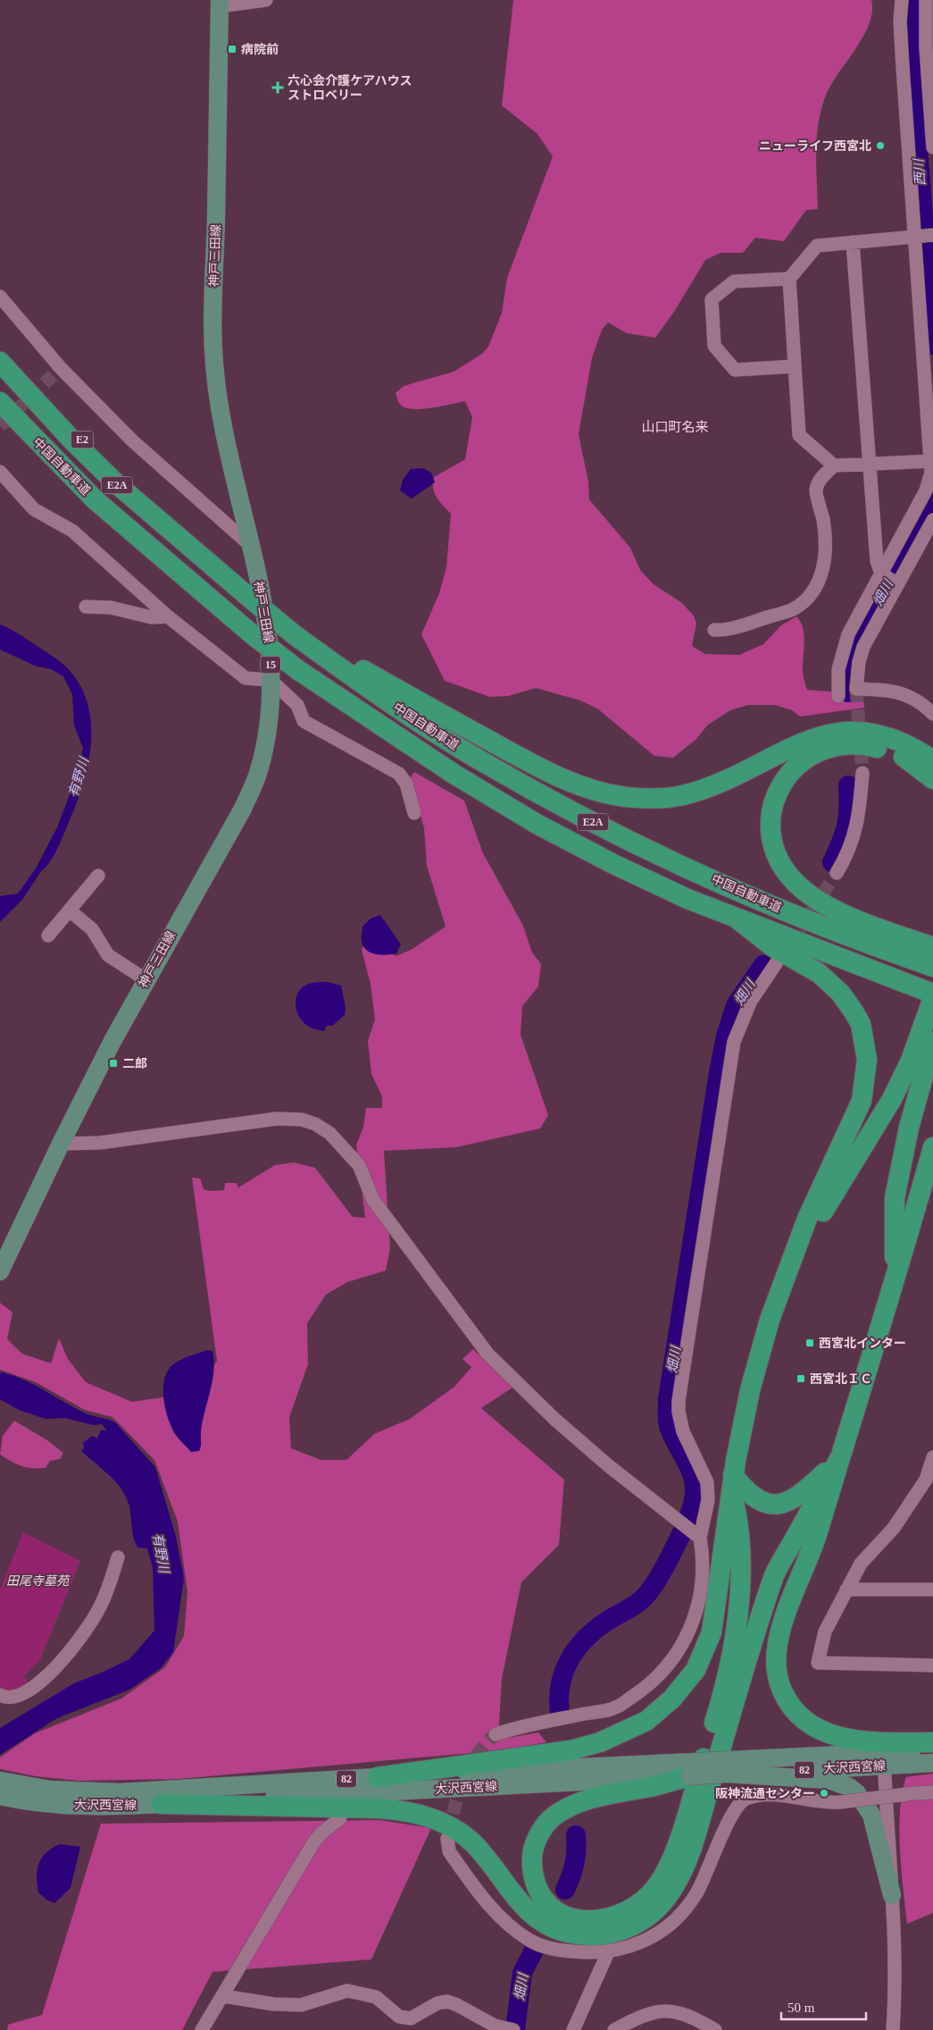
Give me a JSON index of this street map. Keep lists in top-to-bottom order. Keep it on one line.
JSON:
{"streets":{"highway":["E2","中国自動車道","E2A"],"main road":["神戸三田線","15","大沢西宮線","82"]},"crossings":[["E2","中国自動車道"]],"districts":["山口町名来"],"water":["西川","畑川","有野川"],"parks":["田尾寺墓苑"],"places":{"transit":["病院前","二郎","西宮北インター","西宮北ＩＣ"],"health":["六心会介護ケアハウス ストロベリー"],"other":["ニューライフ西宮北","阪神流通センター"]},"scale_bar":"50 m"}
